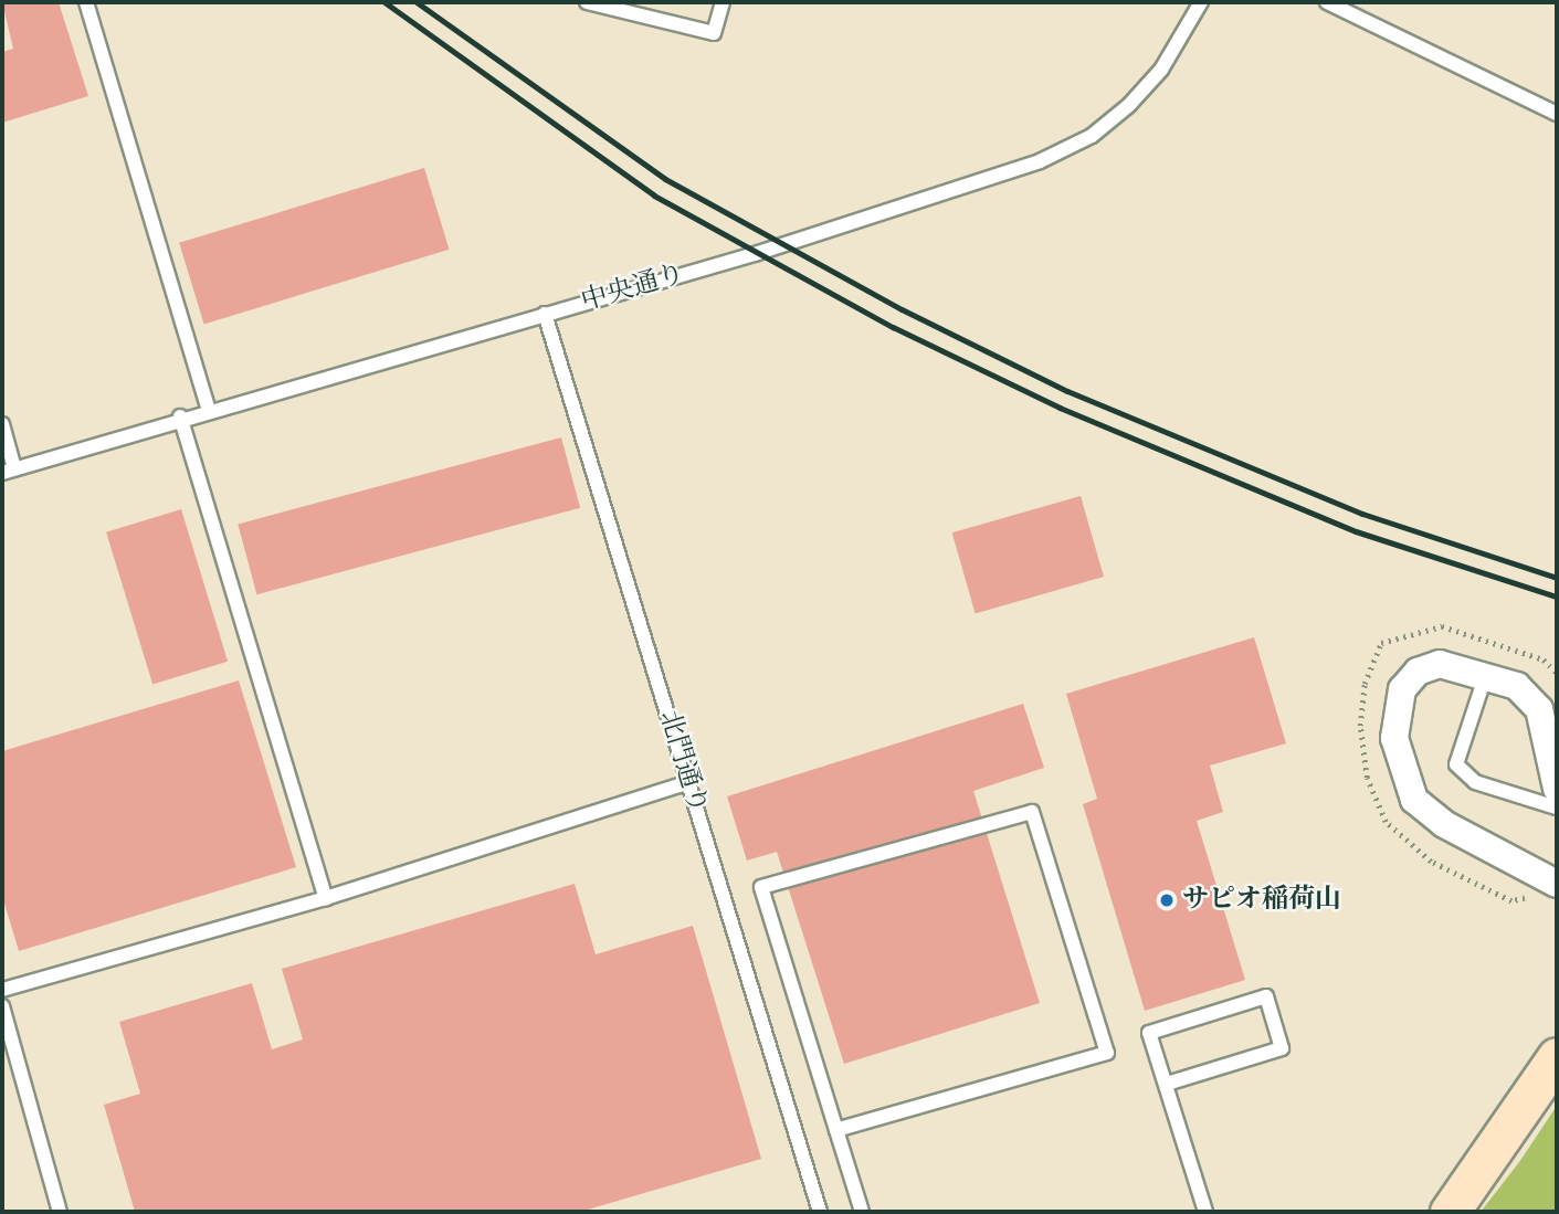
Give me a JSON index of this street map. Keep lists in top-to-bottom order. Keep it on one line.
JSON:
{"streets":{"lane":["中央通り","北門通り"]},"crossings":[["中央通り","北門通り"]],"places":["サピオ稲荷山"]}
